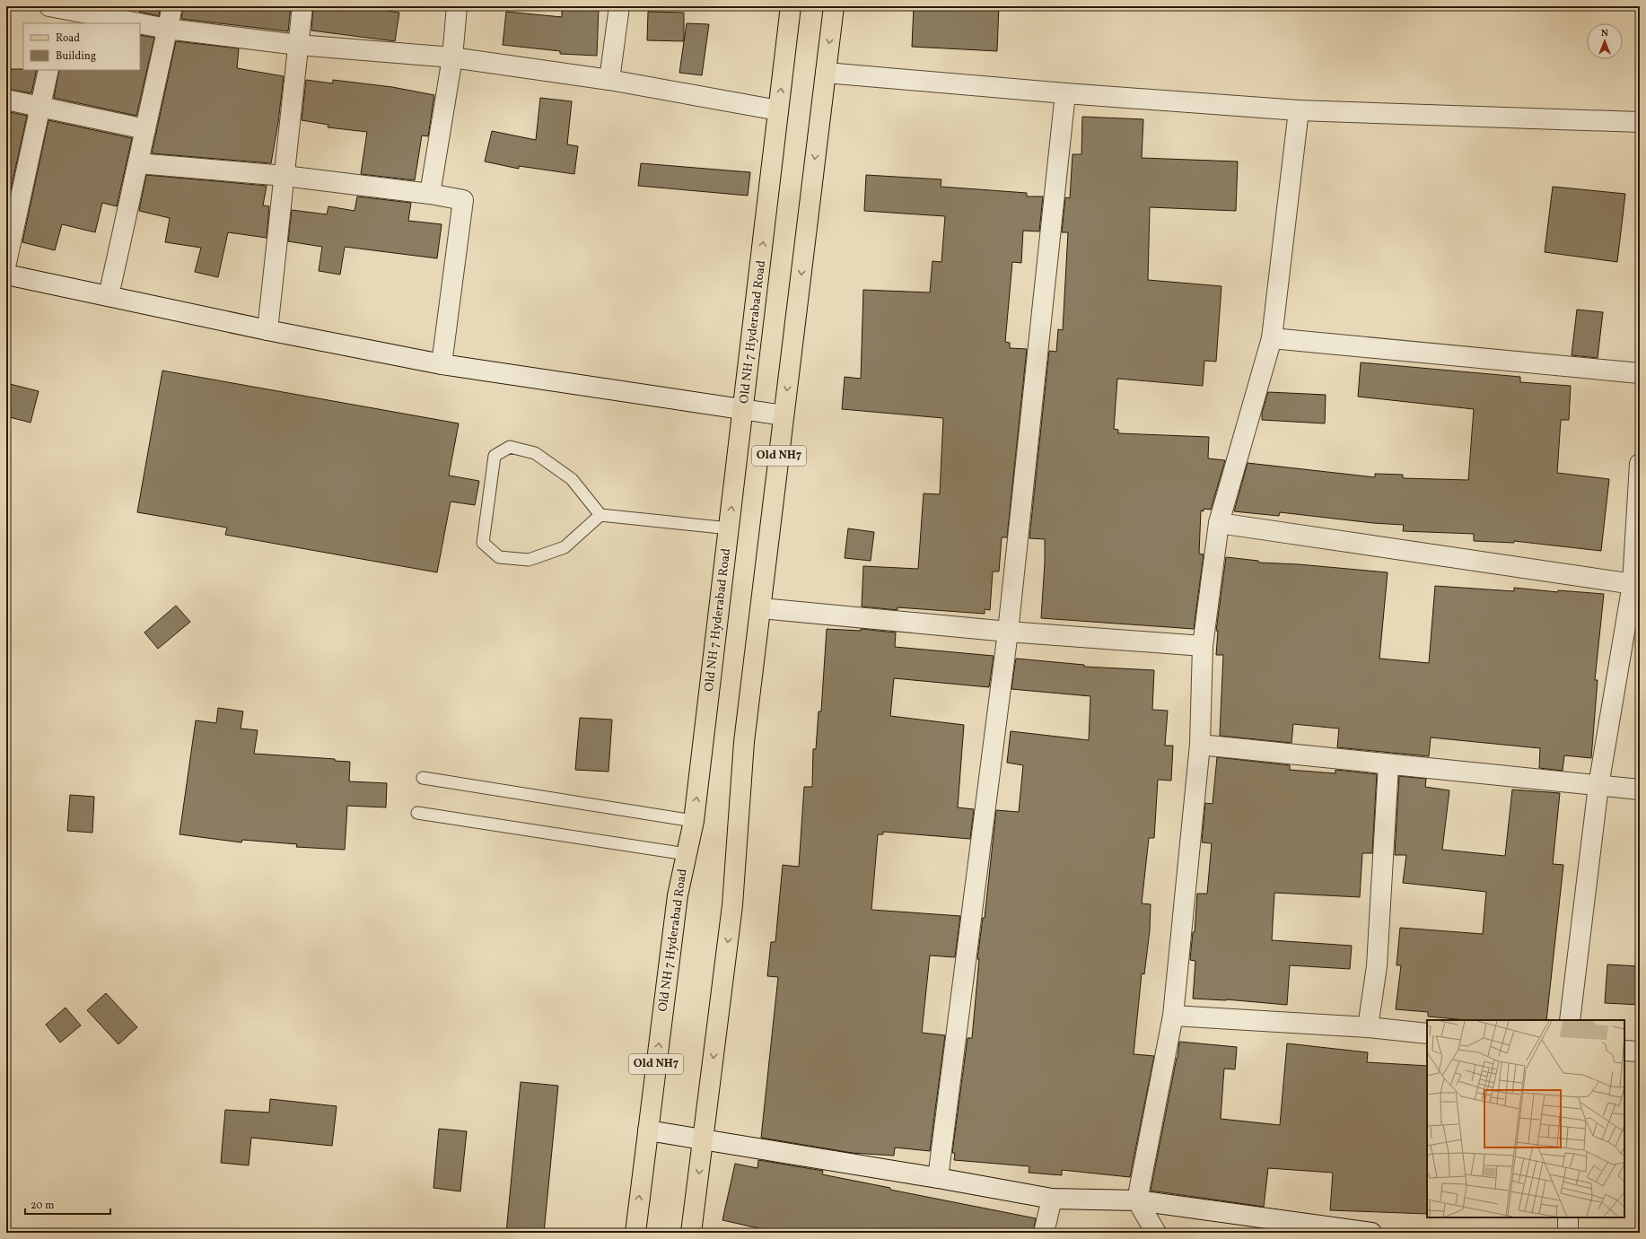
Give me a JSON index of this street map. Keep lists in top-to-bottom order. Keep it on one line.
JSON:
{"streets":{"main road":["Old NH 7 Hyderabad Road","Old NH7"]},"legend":["Road","Building"],"scale_bar":"20 m","north":"top"}
